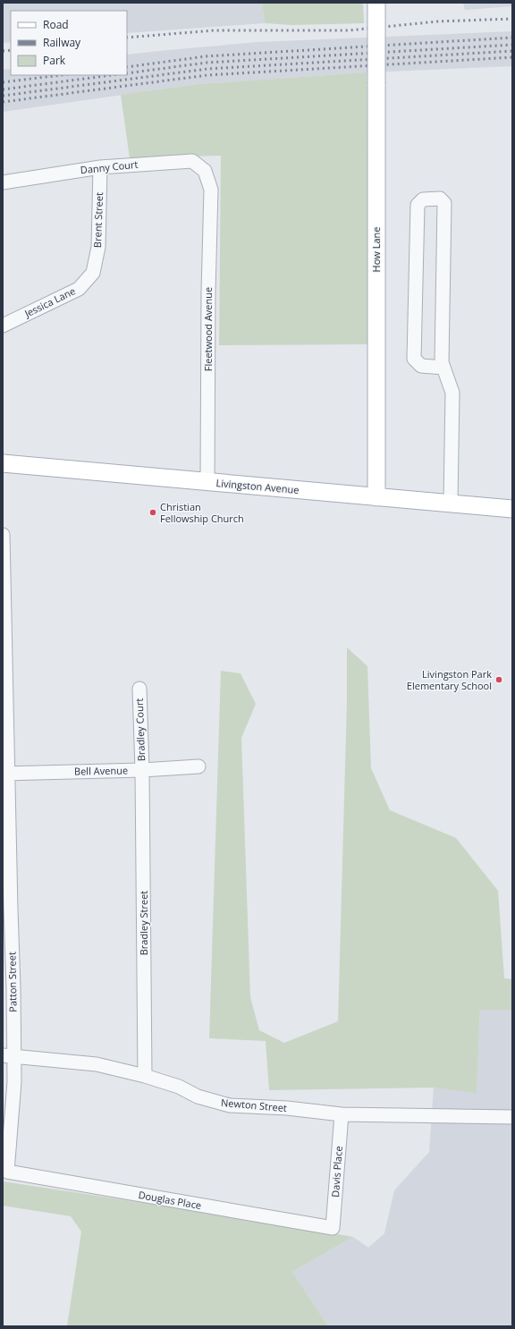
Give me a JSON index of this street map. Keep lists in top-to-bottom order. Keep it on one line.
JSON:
{"streets":{"main road":["How Lane","Livingston Avenue"],"street":["Danny Court","Brent Street","Jessica Lane","Fleetwood Avenue","Bradley Court","Bell Avenue","Bradley Street","Patton Street","Newton Street","Davis Place","Douglas Place"]},"crossings":[["Danny Court","Brent Street"],["Danny Court","Fleetwood Avenue"],["Brent Street","Jessica Lane"],["How Lane","Livingston Avenue"],["Fleetwood Avenue","Livingston Avenue"],["Bradley Court","Bell Avenue"],["Bradley Court","Bradley Street"],["Bell Avenue","Bradley Street"],["Bell Avenue","Patton Street"],["Bradley Street","Newton Street"],["Patton Street","Newton Street"],["Patton Street","Douglas Place"],["Newton Street","Davis Place"],["Davis Place","Douglas Place"]],"places":["Christian Fellowship Church","Livingston Park Elementary School"],"legend":["Road","Railway","Park"]}
